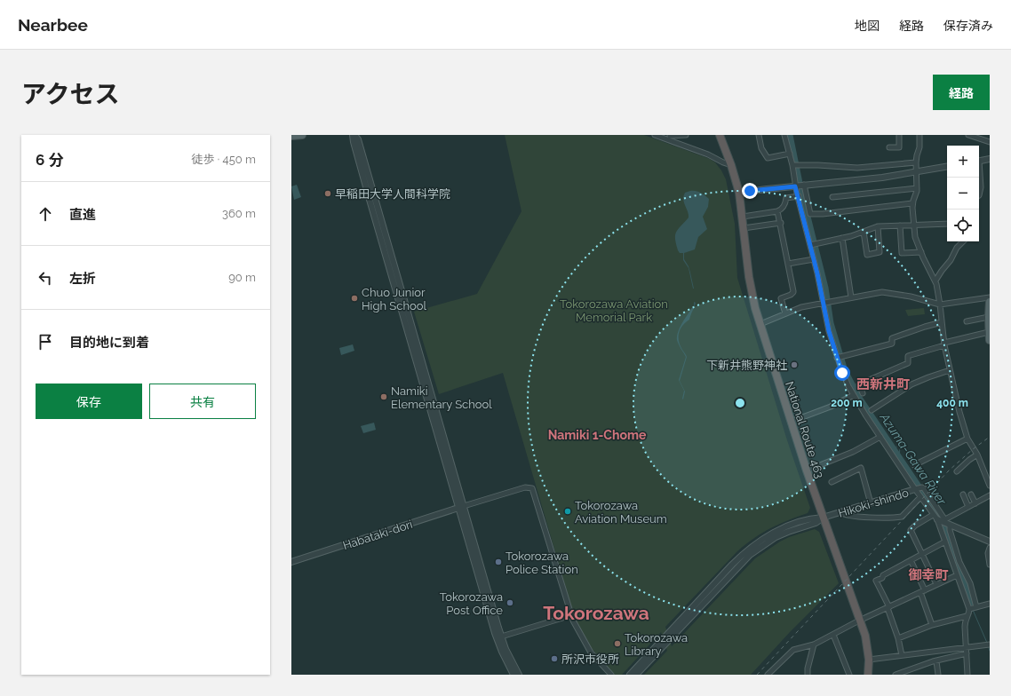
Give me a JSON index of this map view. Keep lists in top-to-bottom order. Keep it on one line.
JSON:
{"streets":{"highway":["National Route 463"],"street":["Hikoki-shindo","Habataki-dori"]},"crossings":[["National Route 463","Hikoki-shindo"]],"districts":["西新井町","Namiki 1-Chome","御幸町","Tokorozawa"],"water":["Azuma-Gawa River"],"parks":["Tokorozawa Aviation Memorial Park"],"places":["早稲田大学人間科学院","Chuo Junior High School","下新井熊野神社","Namiki Elementary School","Tokorozawa Aviation Museum","Tokorozawa Police Station","Tokorozawa Post Office","Tokorozawa Library","所沢市役所"],"page":{"header":"Nearbee","nav":["地図","経路","保存済み"],"title":"アクセス","buttons":["経路",["保存","共有"]],"heading":["6 分","徒歩 · 450 m"],"map_buttons":["+","−"],"list":[["直進","360 m"],["左折","90 m"],"目的地に到着"]},"rings":["200 m","400 m"]}
